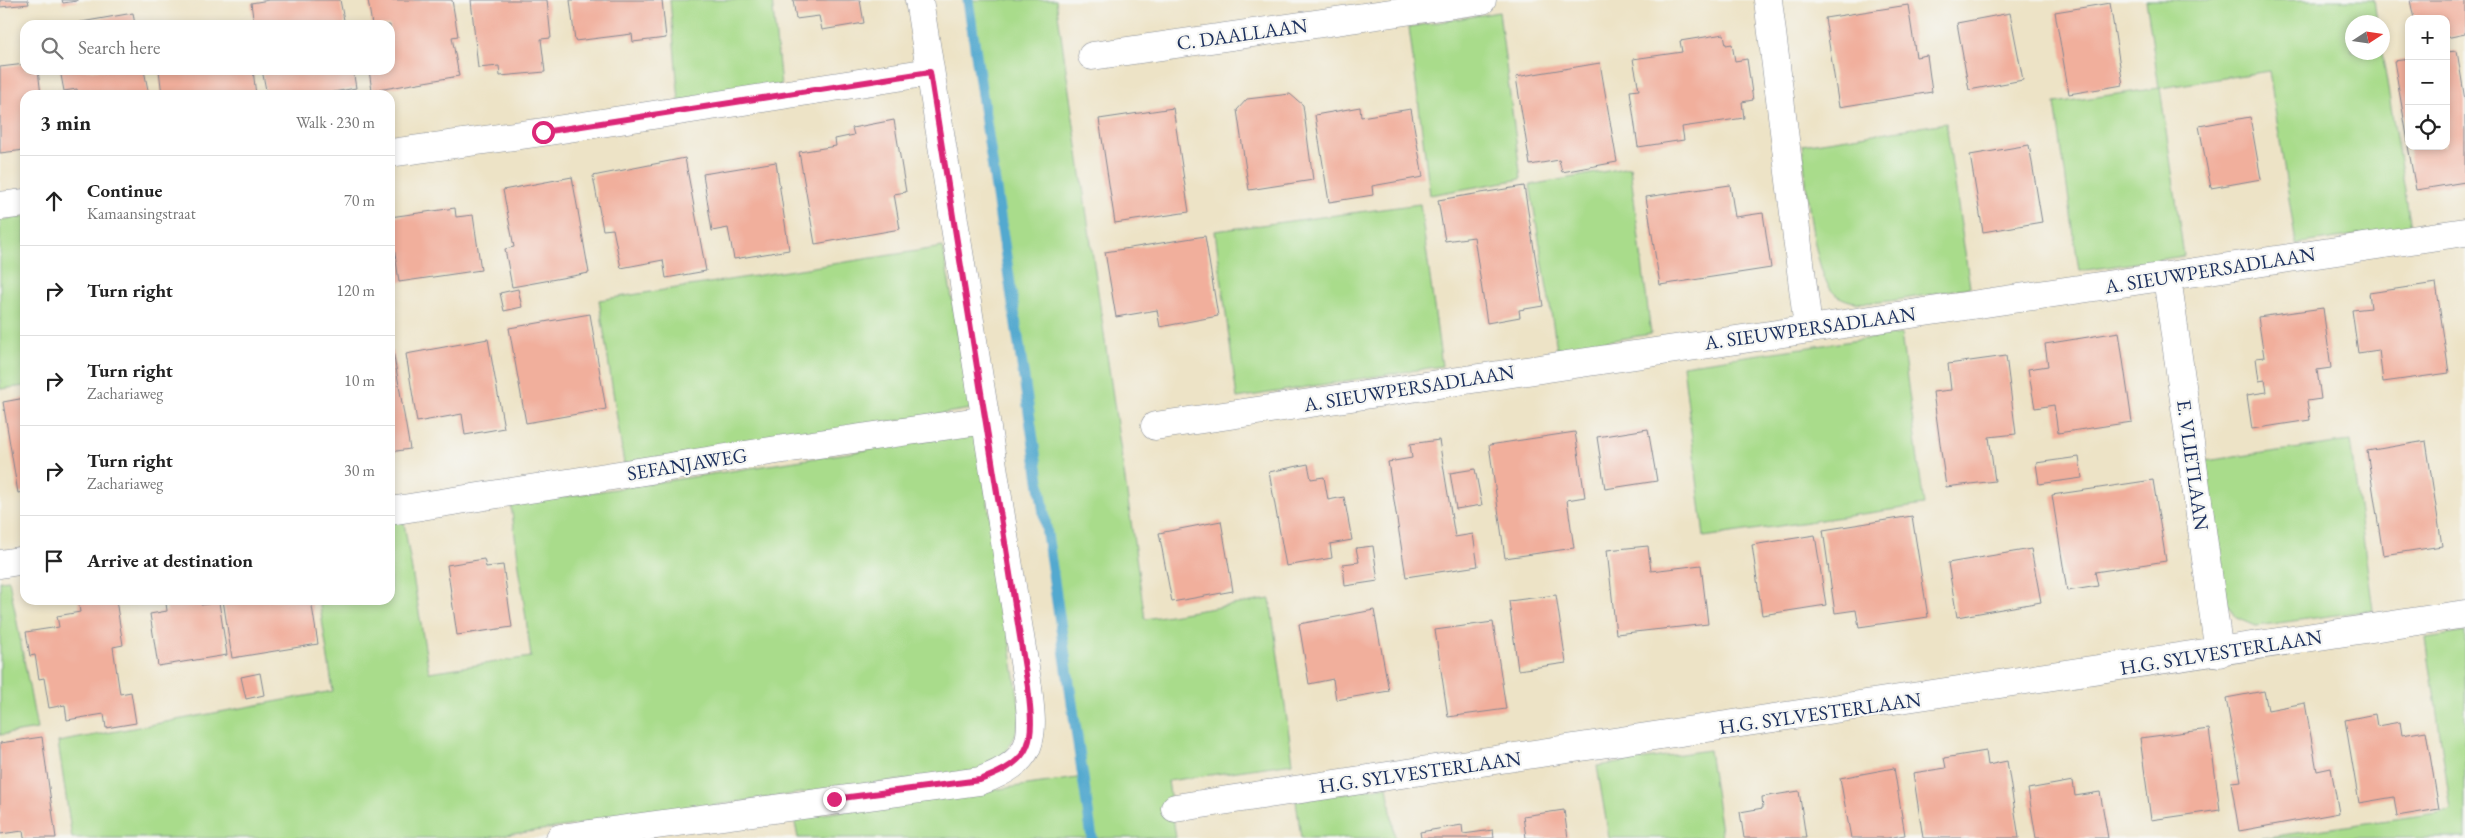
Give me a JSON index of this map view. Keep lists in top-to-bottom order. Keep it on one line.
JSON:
{"streets":{"street":["C. DAALLAAN","A. SIEUWPERSADLAAN","SEFANJAWEG","E. VLIETLAAN","H.G. SYLVESTERLAAN"]},"crossings":[["A. SIEUWPERSADLAAN","E. VLIETLAAN"],["E. VLIETLAAN","H.G. SYLVESTERLAAN"]],"north":"right","page":{"map_buttons":["+","−"],"search":"Search here","heading":["3 min","Walk · 230 m"],"list":[["Continue","Kamaansingstraat","70 m"],["Turn right","120 m"],["Turn right","Zachariaweg","10 m"],["Turn right","Zachariaweg","30 m"],"Arrive at destination"]}}
